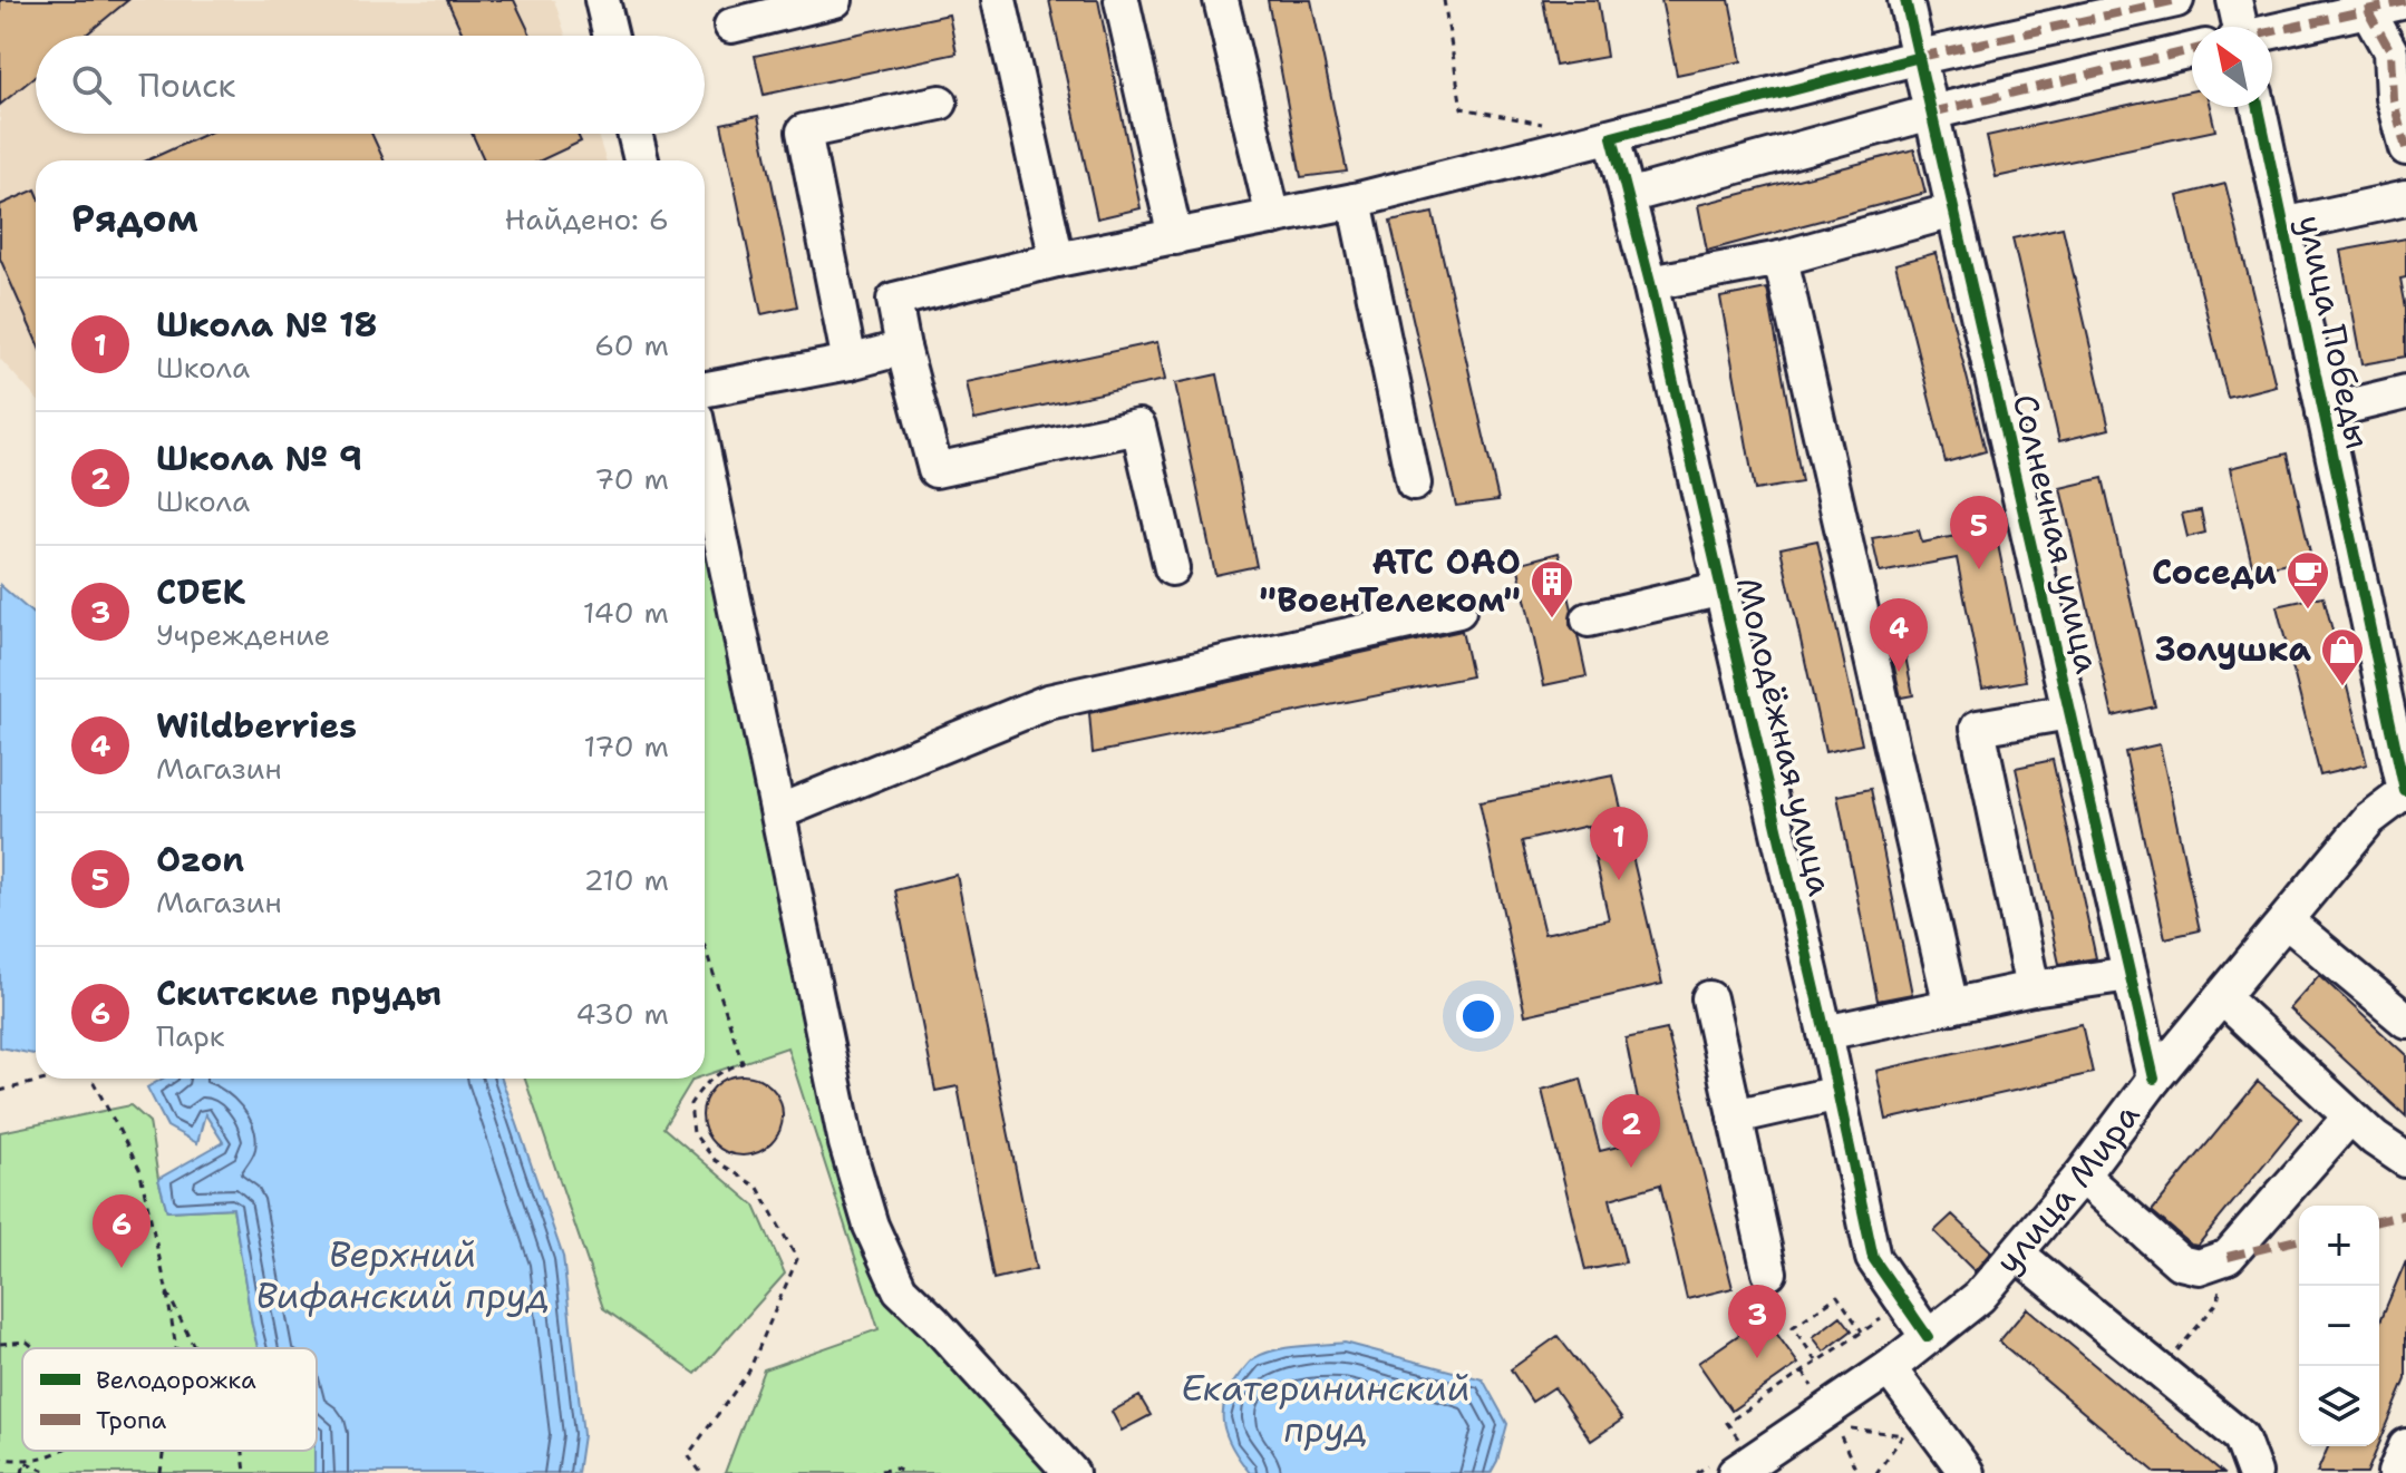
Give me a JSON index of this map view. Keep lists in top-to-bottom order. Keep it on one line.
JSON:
{"streets":{"street":["улица Победы","Солнечная улица","Молодёжная улица","улица Мира"]},"crossings":[["улица Победы","улица Мира"],["Солнечная улица","улица Мира"],["Молодёжная улица","улица Мира"]],"water":["Верхний Вифанский пруд","Екатерининский пруд"],"places":{"cafe":["Соседи"],"building":["АТС ОАО \"ВоенТелеком\""],"shop":["Золушка"]},"legend":["Велодорожка","Тропа"],"north":"top left","page":{"search":"Поиск","heading":["Рядом","Найдено: 6"],"list":[{"mark":"1","name":"Школа № 18","note":"Школа","value":"60 m"},{"mark":"2","name":"Школа № 9","note":"Школа","value":"70 m"},{"mark":"3","name":"CDEK","note":"Учреждение","value":"140 m"},{"mark":"4","name":"Wildberries","note":"Магазин","value":"170 m"},{"mark":"5","name":"Ozon","note":"Магазин","value":"210 m"},{"mark":"6","name":"Скитские пруды","note":"Парк","value":"430 m"}],"pins":["5","4","1","2","6","3"],"map_buttons":["+","−"]}}
